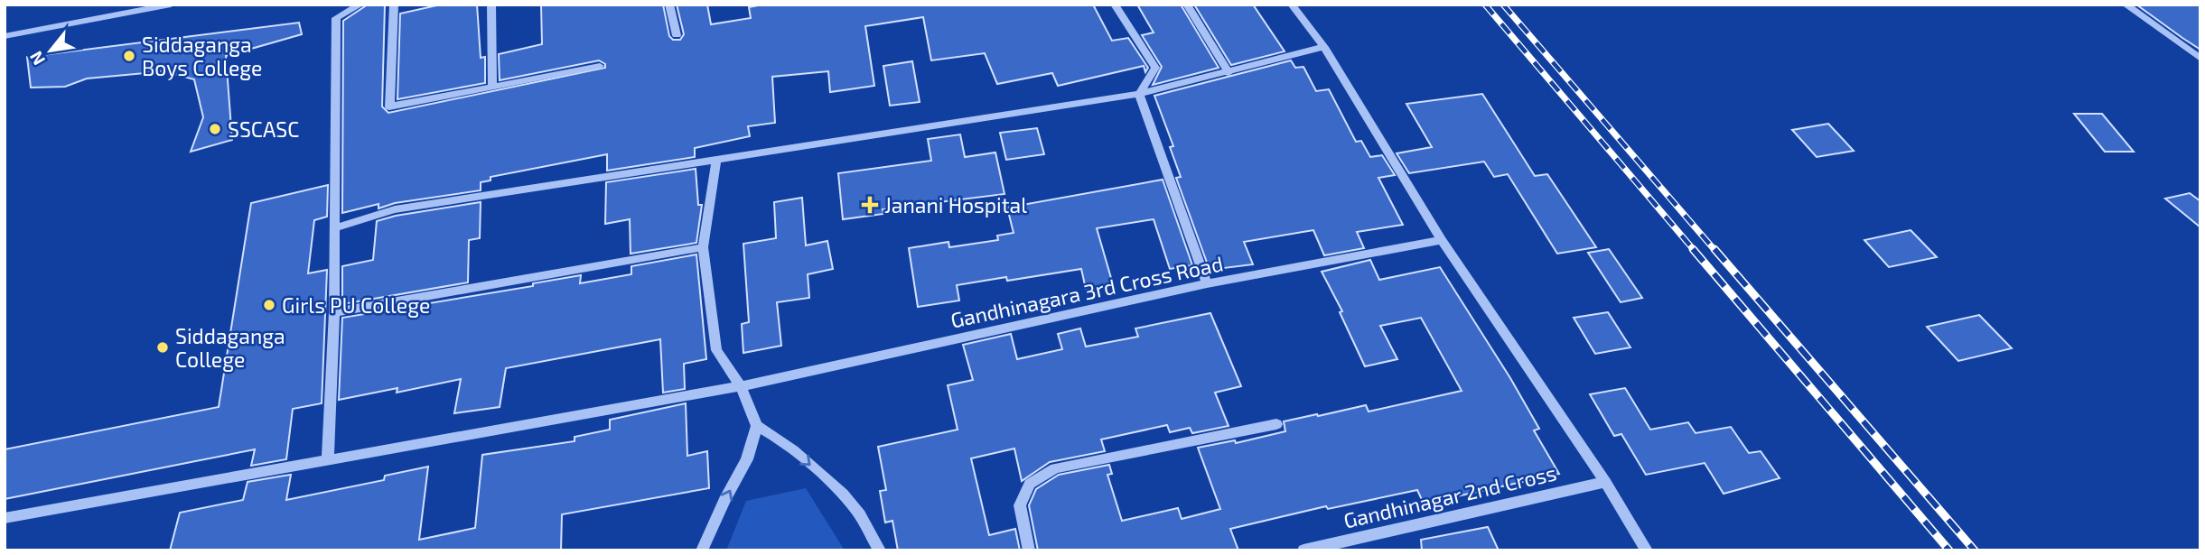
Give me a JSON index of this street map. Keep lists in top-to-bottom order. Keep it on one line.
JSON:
{"streets":{"street":["Gandhinagara 3rd Cross Road","Gandhinagar 2nd Cross"]},"places":{"other":["Siddaganga Boys College","SSCASC","Girls PU College","Siddaganga College"],"health":["Janani Hospital"]},"north":"bottom left"}
